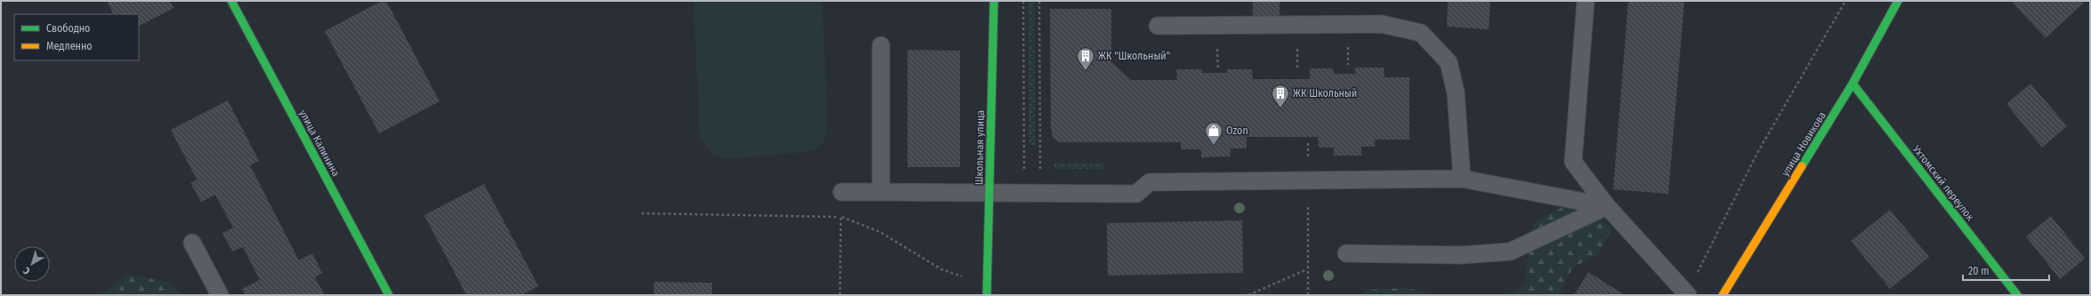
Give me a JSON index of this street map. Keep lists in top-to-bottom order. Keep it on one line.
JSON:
{"streets":{"street":["улица Калинина","улица Новикова","Школьная улица","Ухтомский переулок"]},"crossings":[["улица Новикова","Ухтомский переулок"]],"places":{"building":["ЖК \"Школьный\"","ЖК Школьный"],"shop":["Ozon"]},"legend":["Свободно","Медленно"],"scale_bar":"20 m","north":"bottom left"}
